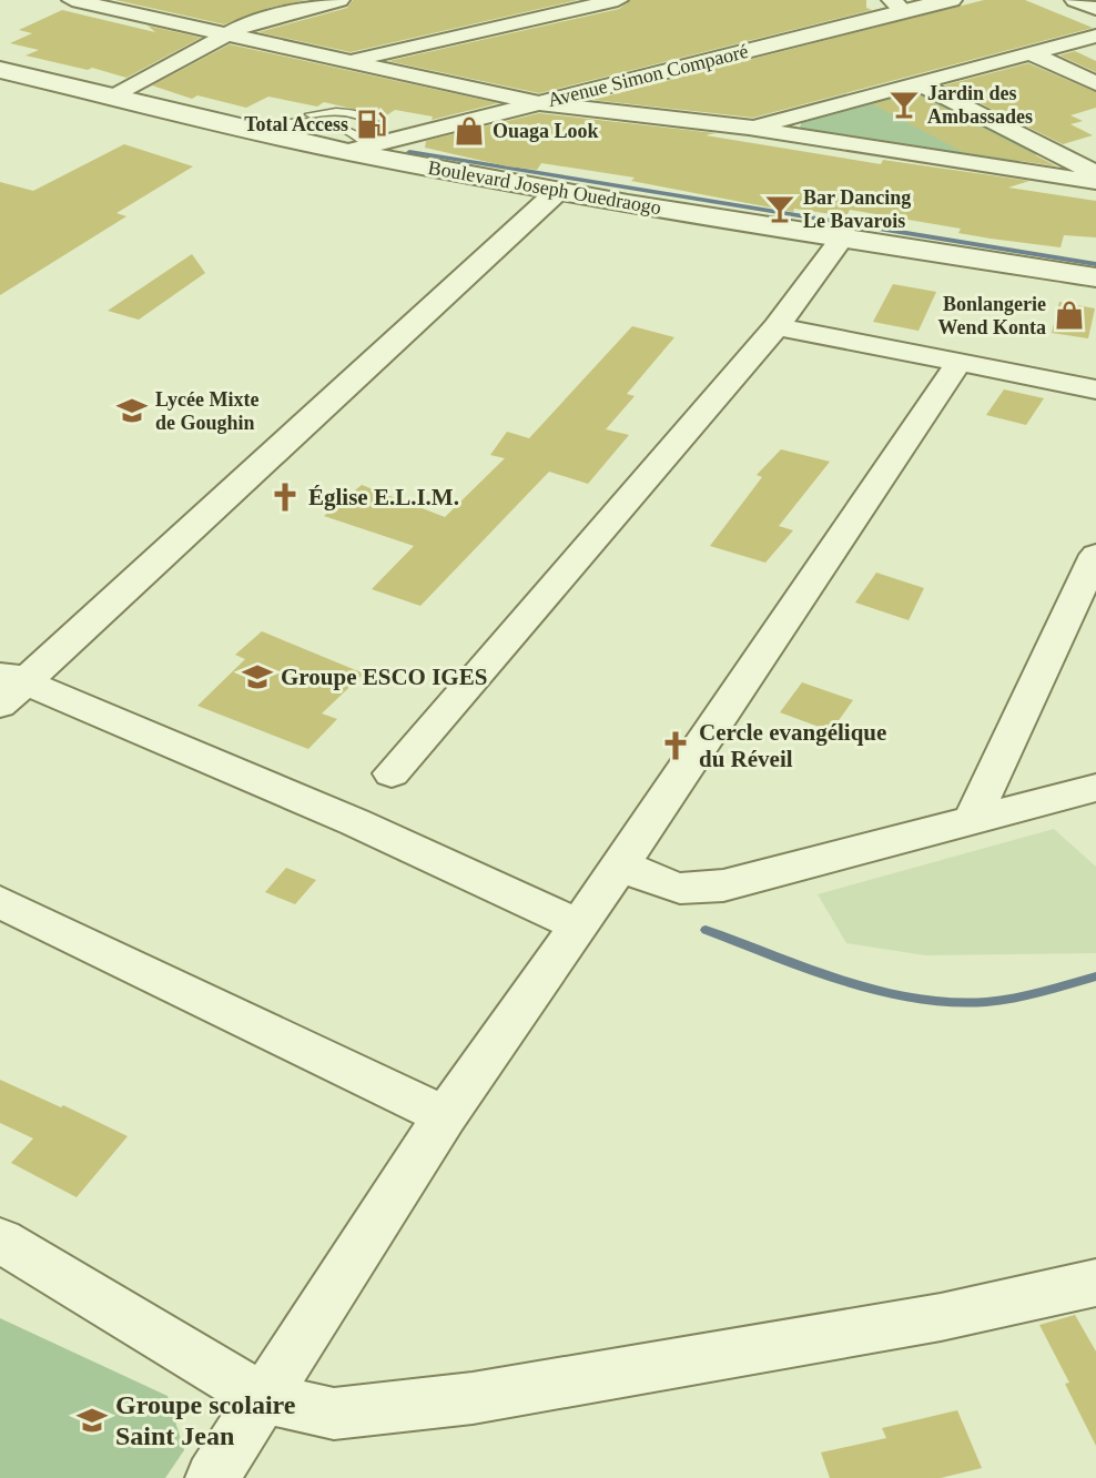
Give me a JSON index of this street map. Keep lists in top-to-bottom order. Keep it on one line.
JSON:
{"streets":{"street":["Avenue Simon Compaoré","Boulevard Joseph Ouedraogo"]},"crossings":[["Avenue Simon Compaoré","Boulevard Joseph Ouedraogo"]],"places":{"bar":["Jardin des Ambassades","Bar Dancing Le Bavarois"],"fuel station":["Total Access"],"shop":["Ouaga Look","Bonlangerie Wend Konta"],"school or university":["Lycée Mixte de Goughin","Groupe ESCO IGES","Groupe scolaire Saint Jean"],"church":["Église E.L.I.M.","Cercle evangélique du Réveil"]}}
